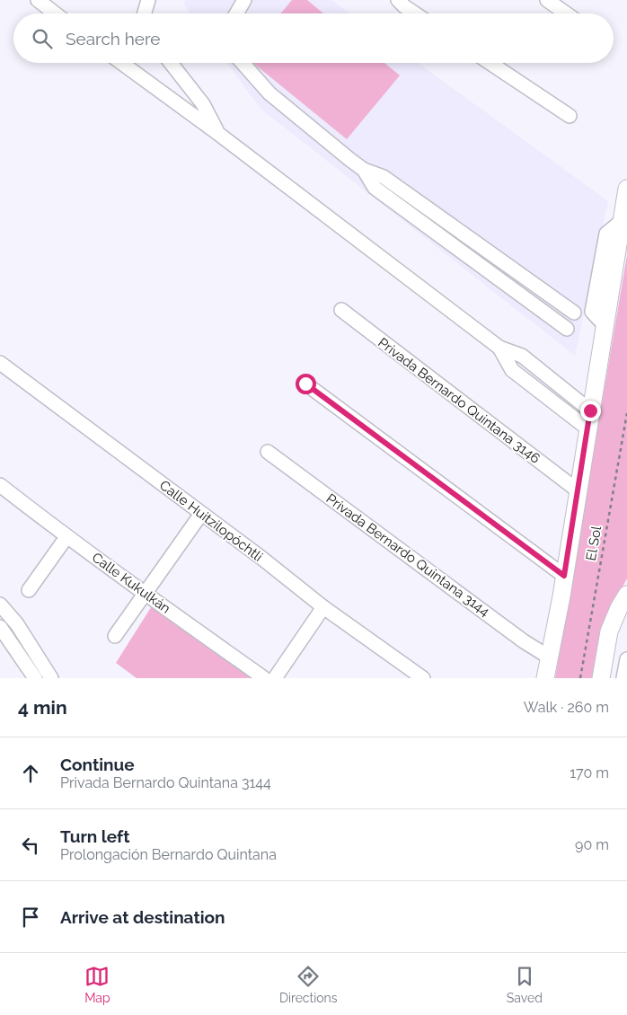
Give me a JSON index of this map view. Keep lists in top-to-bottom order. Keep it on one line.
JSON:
{"streets":{"street":["Privada Bernardo Quintana 3146","Calle Huitzilopóchtli","Privada Bernardo Quintana 3144","Calle Kukulkán"],"path":["El Sol"]},"page":{"search":"Search here","heading":["4 min","Walk · 260 m"],"list":[["Continue","Privada Bernardo Quintana 3144","170 m"],["Turn left","Prolongación Bernardo Quintana","90 m"],"Arrive at destination"],"nav":["Map","Directions","Saved"]}}
